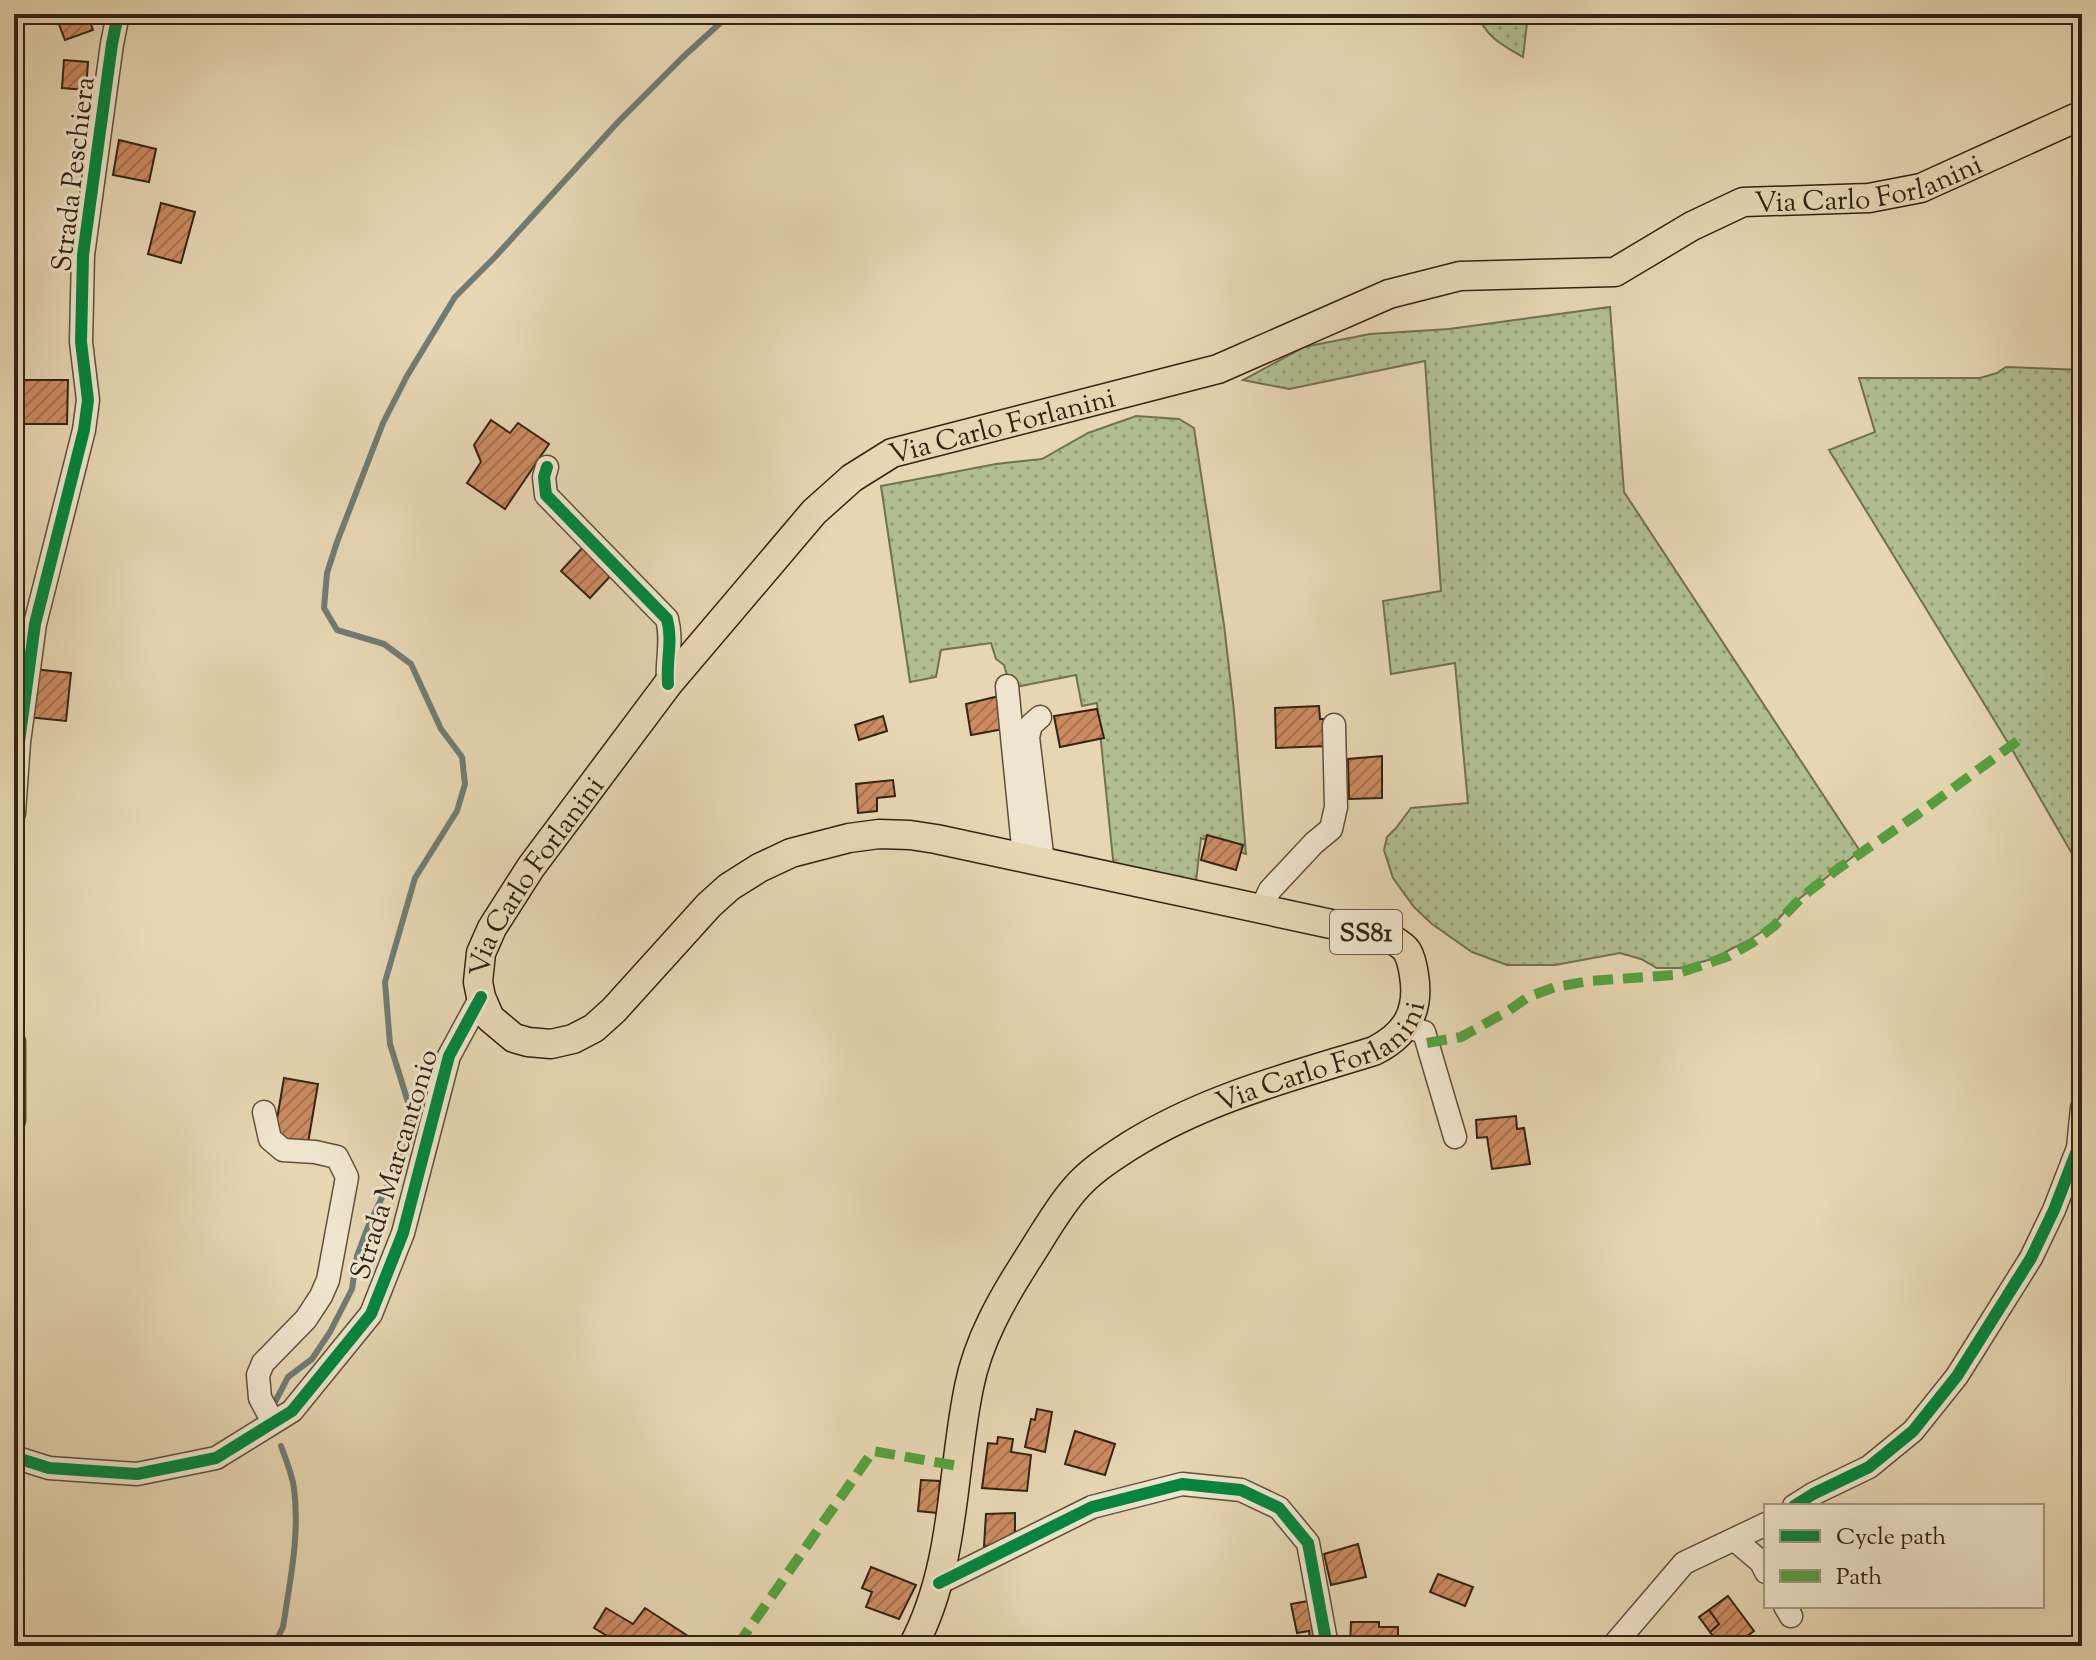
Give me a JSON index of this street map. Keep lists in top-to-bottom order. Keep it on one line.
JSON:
{"streets":{"main road":["Via Carlo Forlanini","SS81"],"street":["Strada Peschiera","Strada Marcantonio"]},"crossings":[["Via Carlo Forlanini","Strada Marcantonio"]],"legend":["Cycle path","Path"]}
